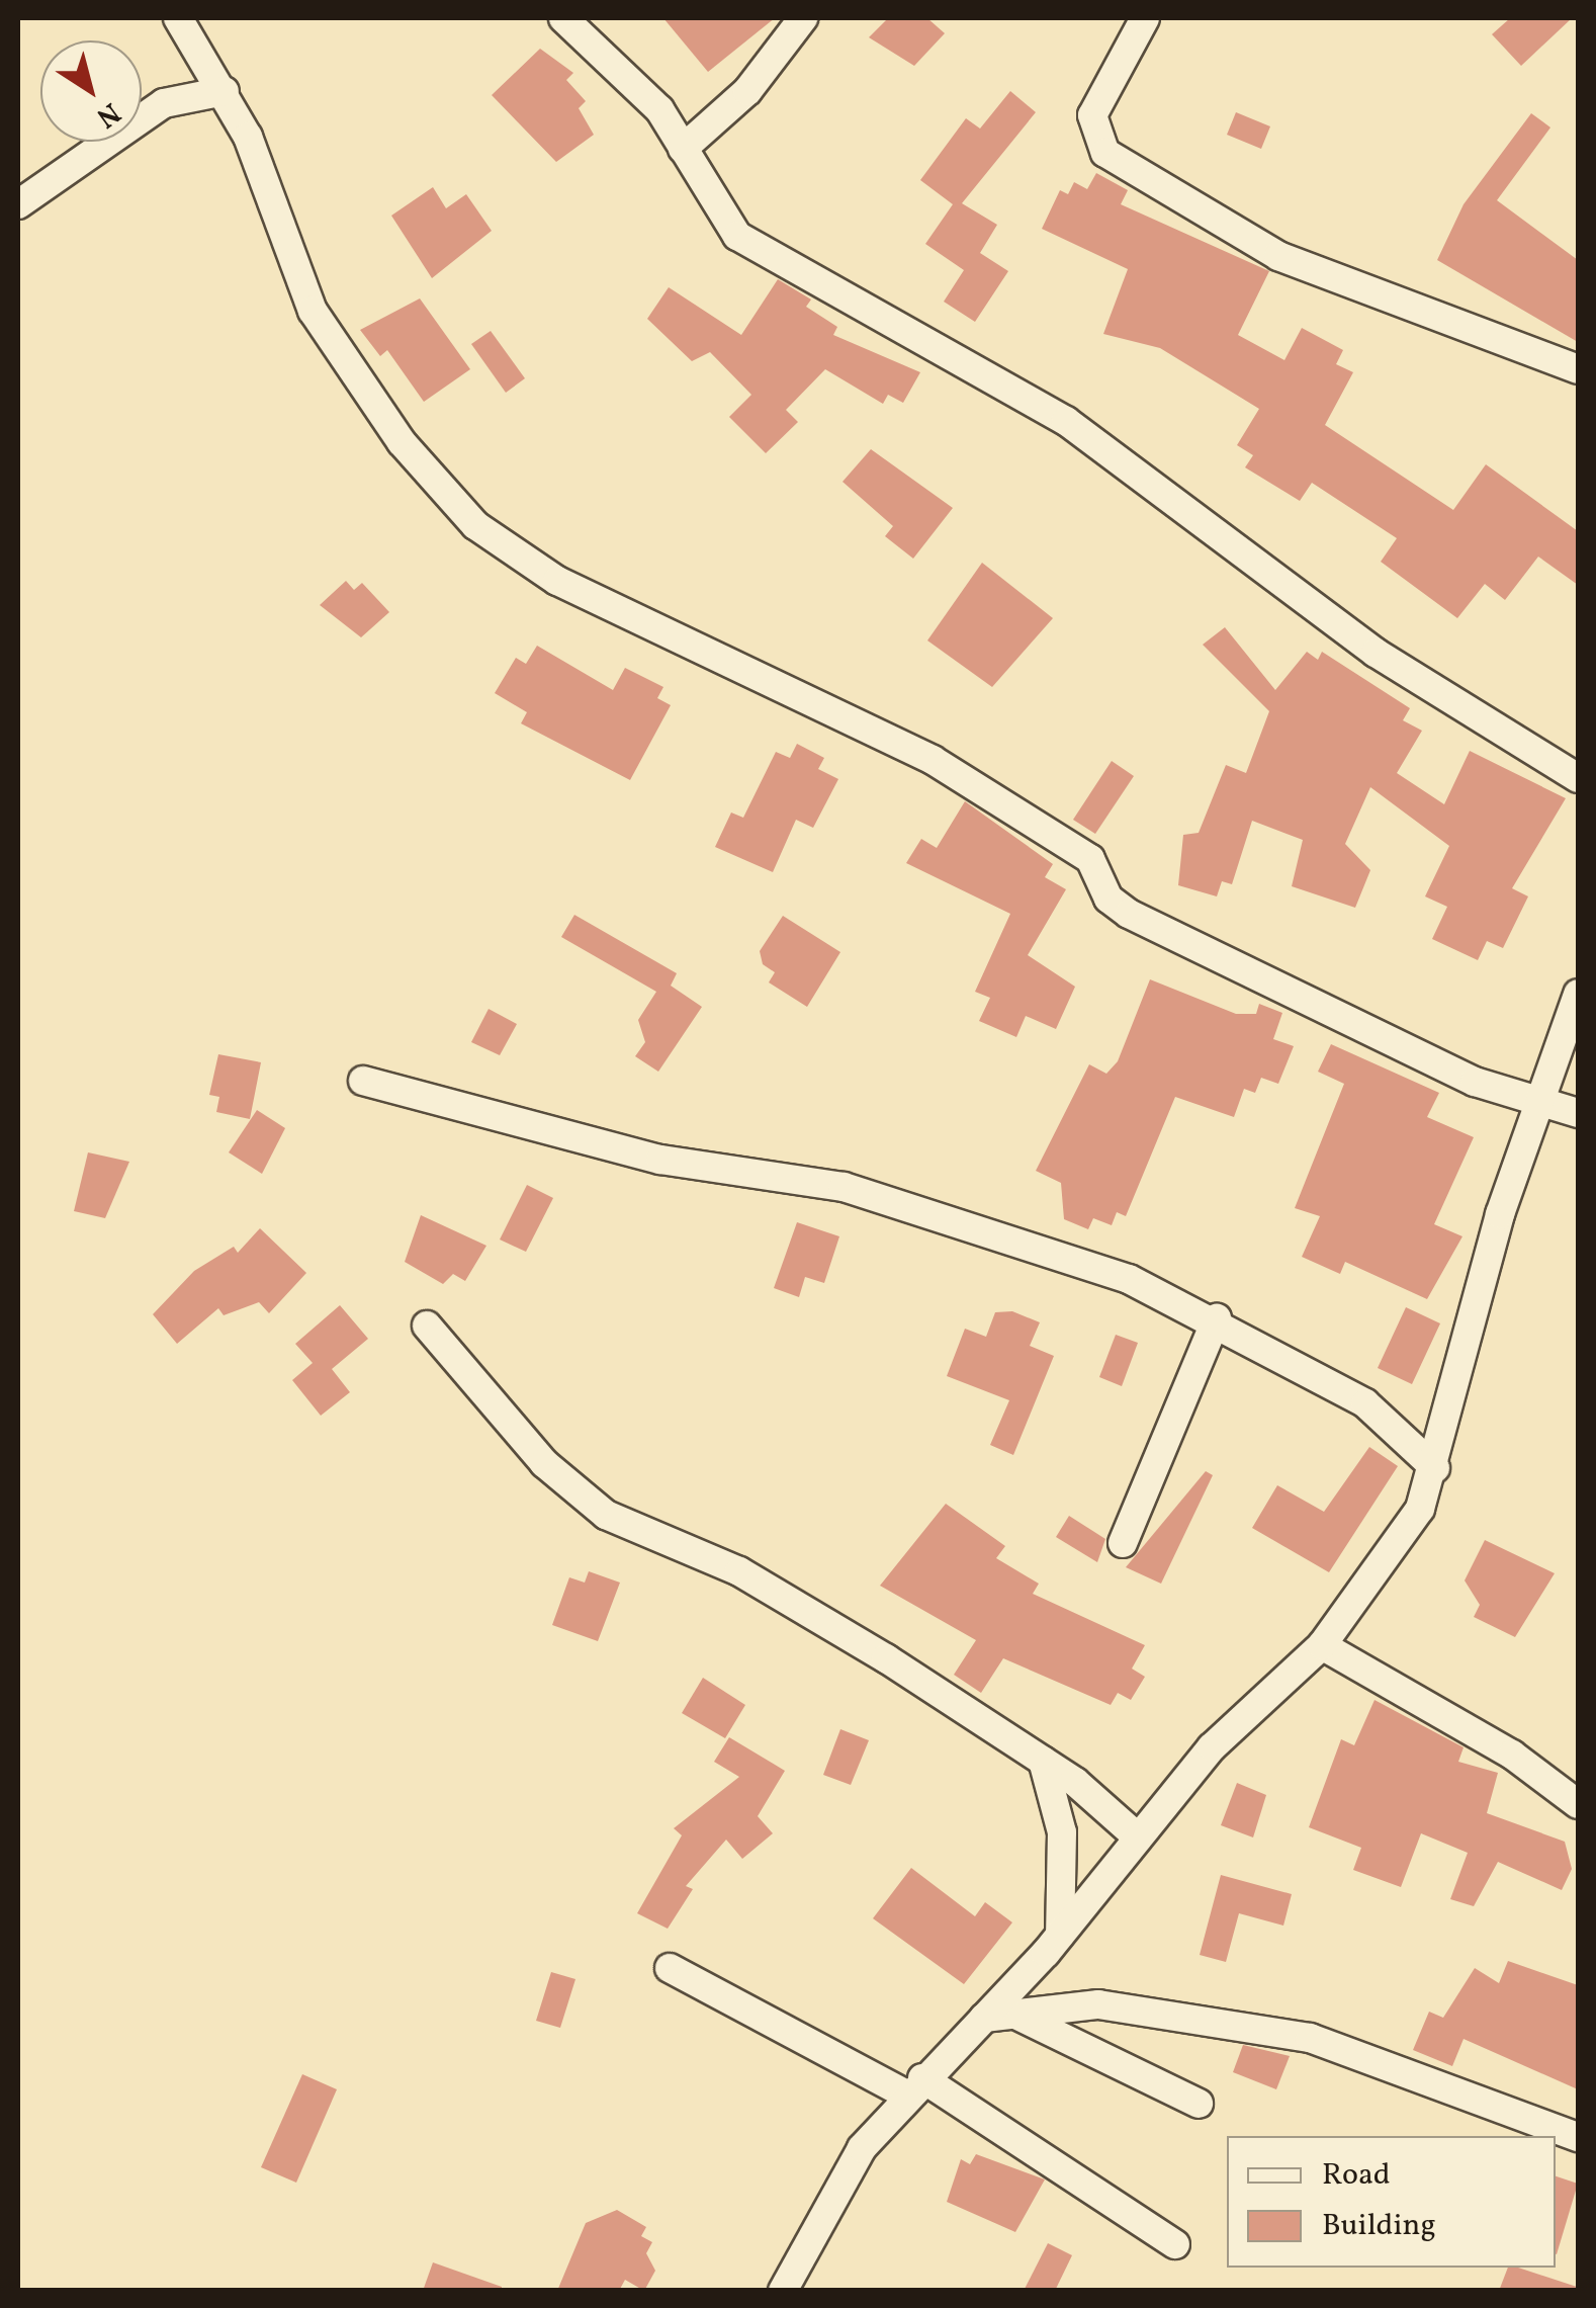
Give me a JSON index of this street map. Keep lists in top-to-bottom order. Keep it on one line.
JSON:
{"legend":["Road","Building"],"north":"bottom right"}
